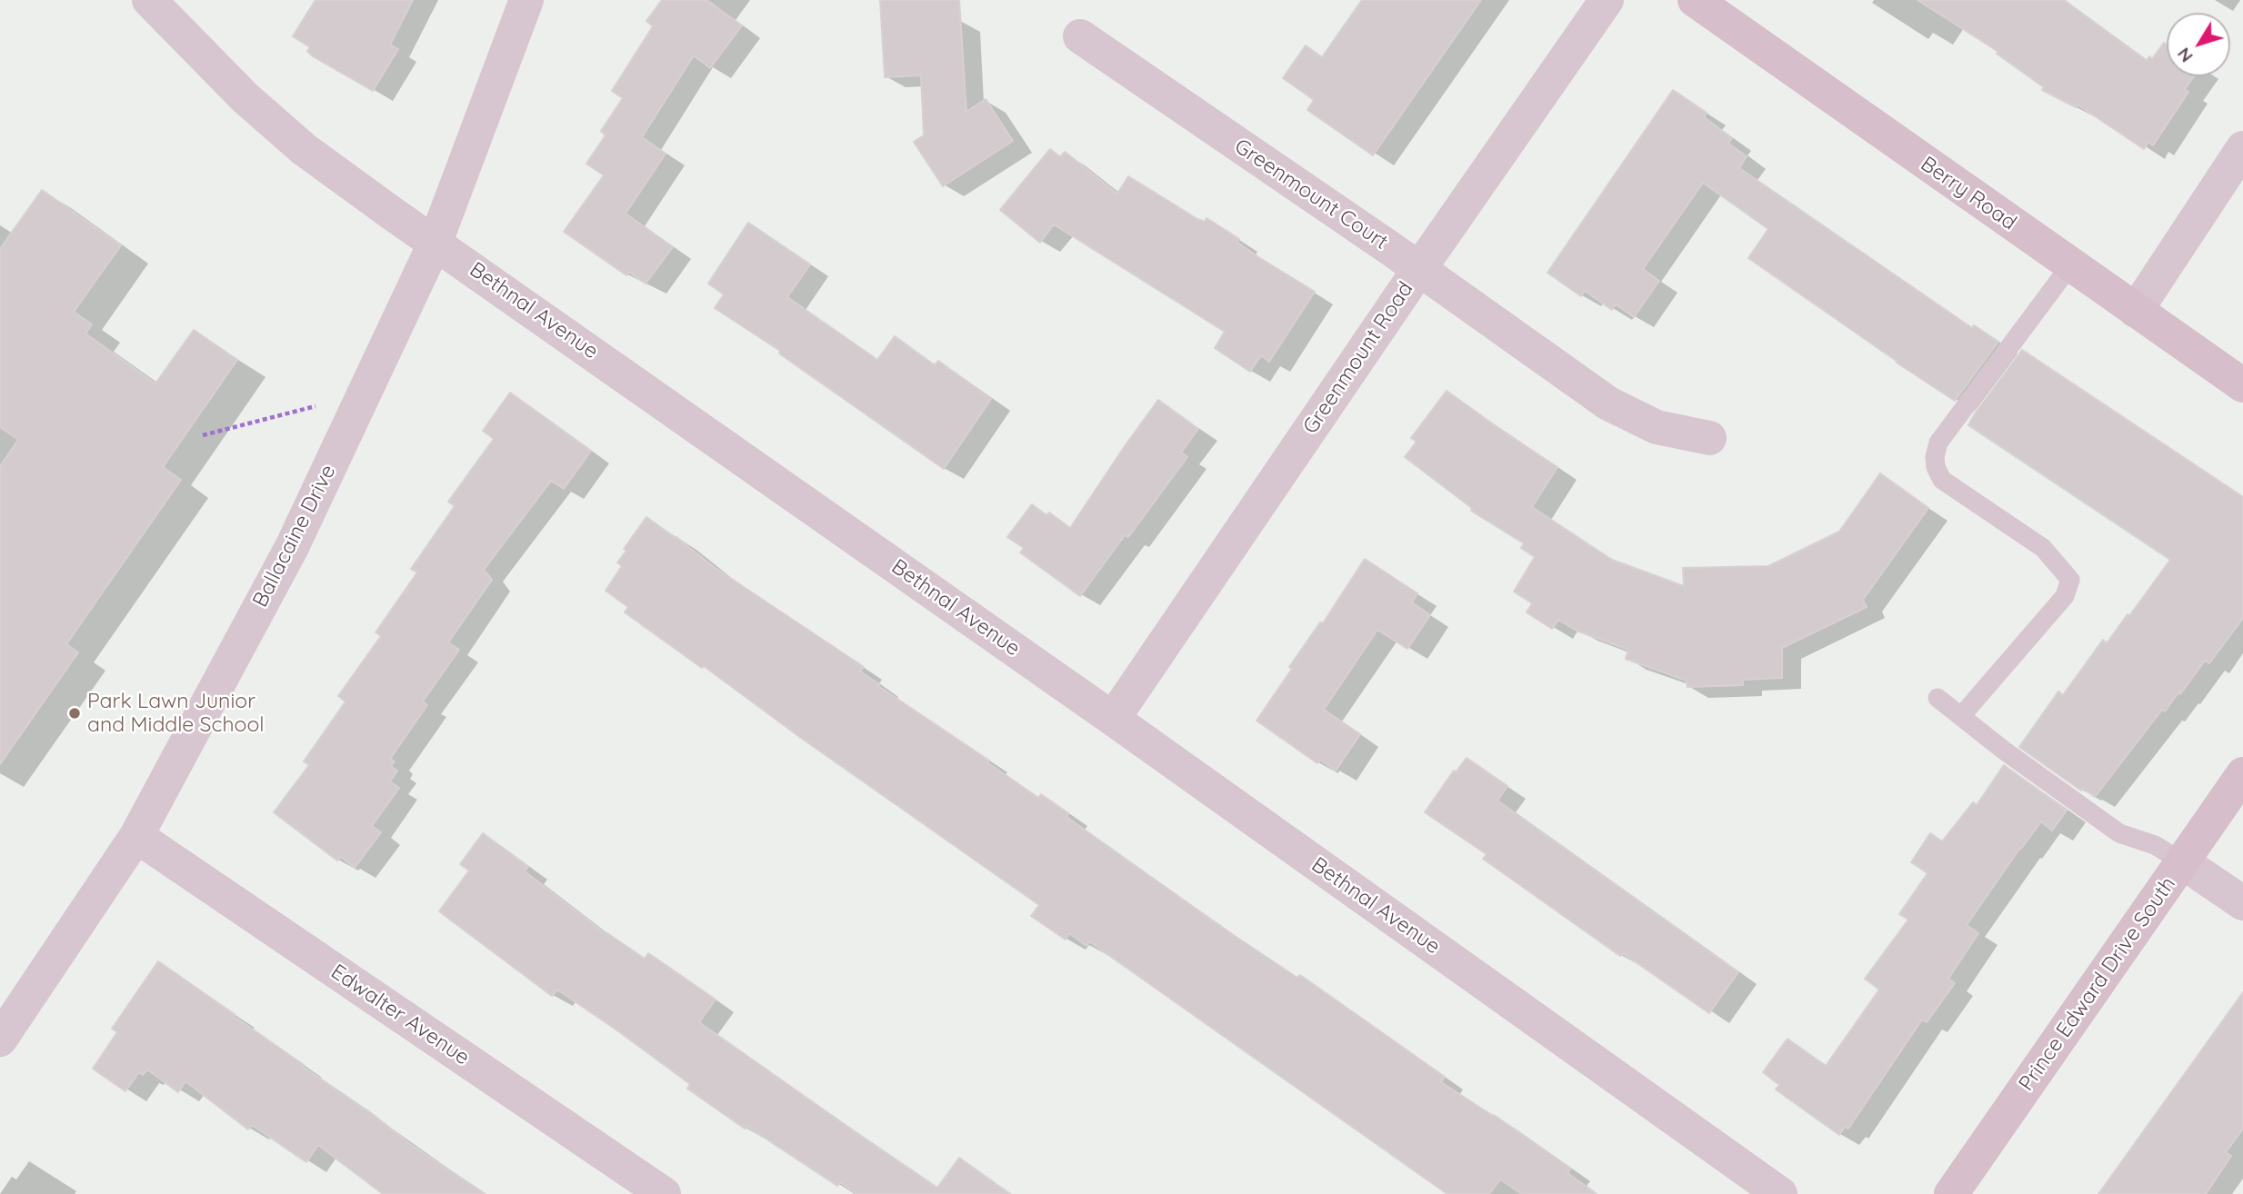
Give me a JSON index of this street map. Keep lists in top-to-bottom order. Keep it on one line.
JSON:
{"streets":{"street":["Berry Road","Greenmount Court","Bethnal Avenue","Greenmount Road","Ballacaine Drive","Prince Edward Drive South","Edwalter Avenue"]},"crossings":[["Greenmount Court","Greenmount Road"],["Bethnal Avenue","Greenmount Road"],["Bethnal Avenue","Ballacaine Drive"],["Ballacaine Drive","Edwalter Avenue"]],"places":["Park Lawn Junior and Middle School"],"north":"bottom left"}
